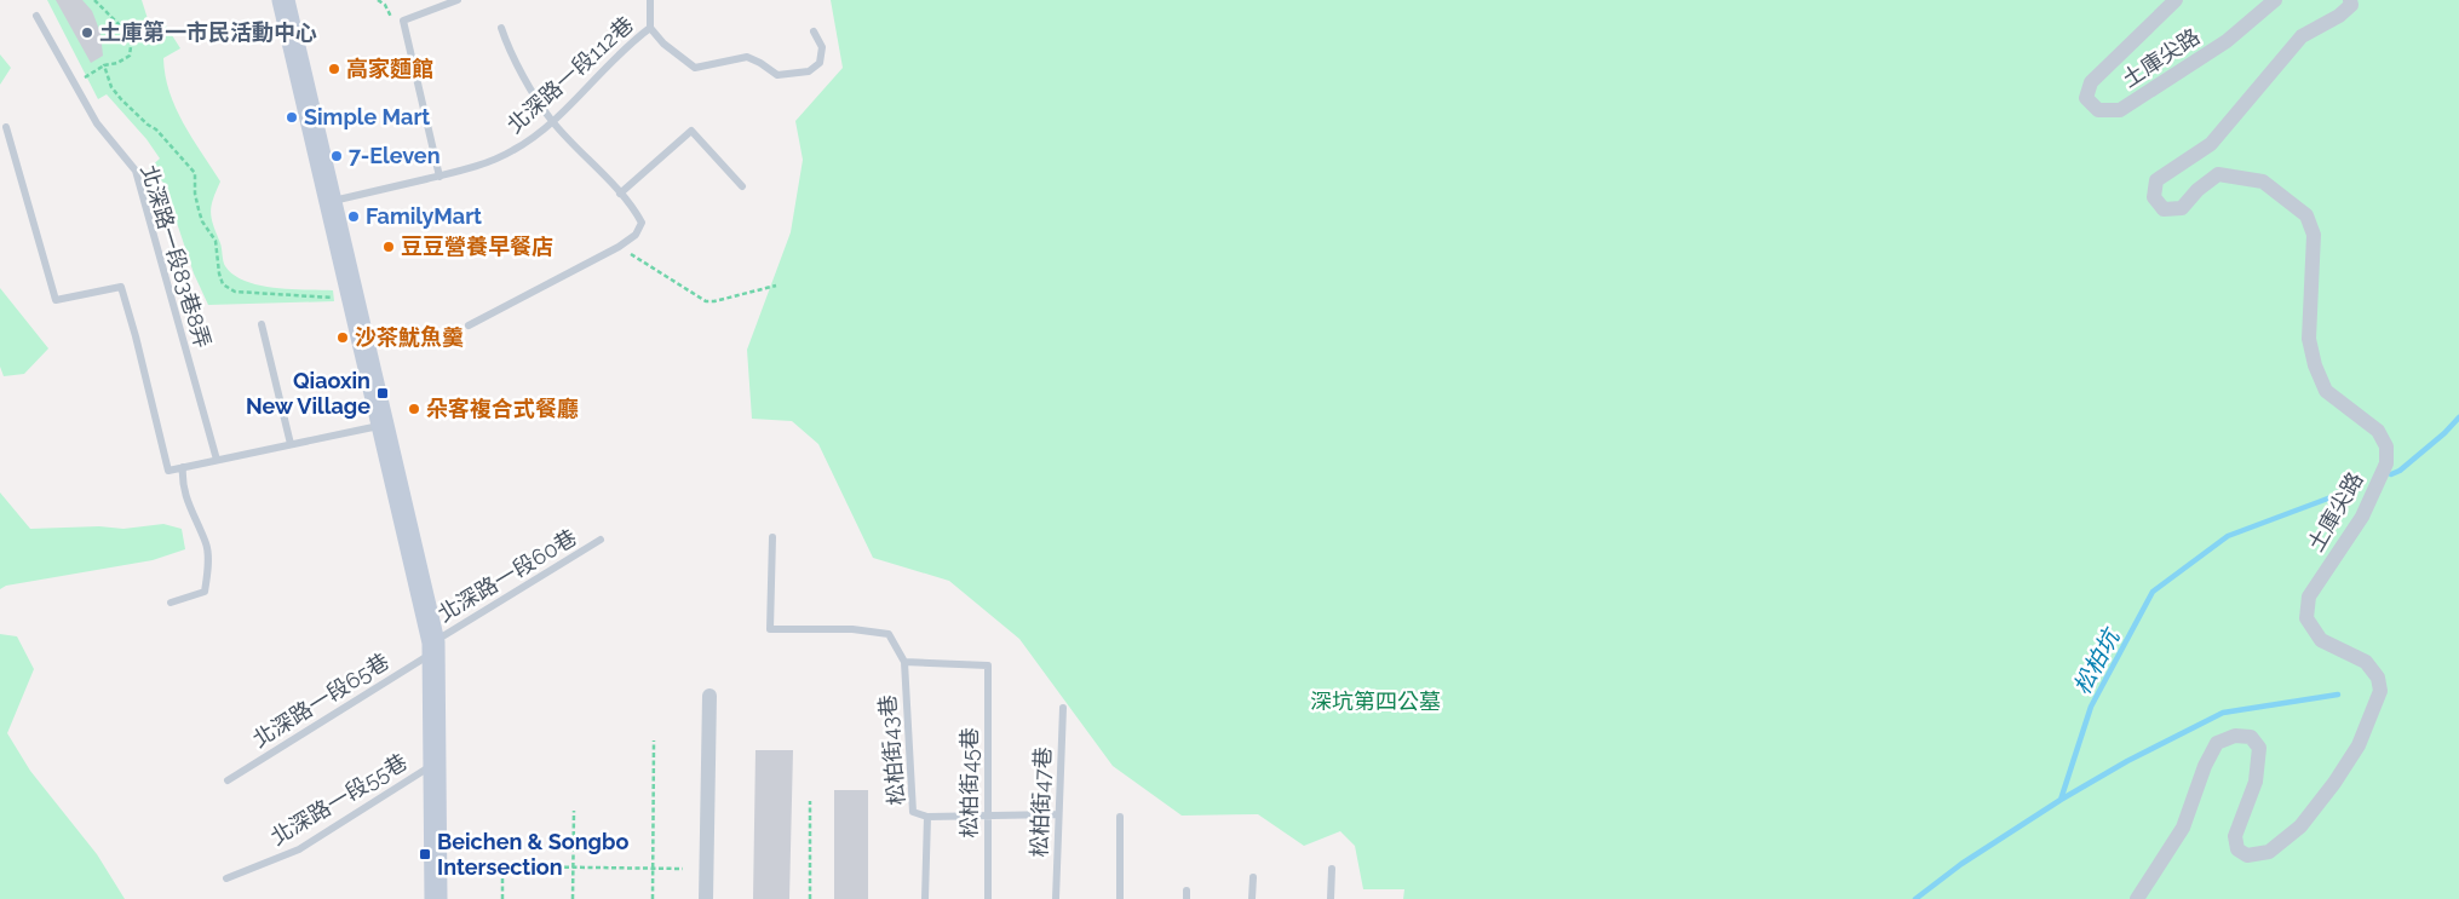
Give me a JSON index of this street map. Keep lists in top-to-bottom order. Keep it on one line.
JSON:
{"streets":{"street":["土庫尖路"],"lane":["北深路一段112巷","北深路一段83巷8弄","北深路一段60巷","北深路一段65巷","松柏街43巷","松柏街45巷","北深路一段55巷","松柏街47巷"]},"crossings":[["北深路一段60巷","北深路一段65巷"],["松柏街43巷","松柏街45巷"]],"water":["松柏坑"],"parks":["深坑第四公墓"],"places":{"other":["土庫第一市民活動中心","高家麵館","Simple Mart","7-Eleven","FamilyMart","豆豆營養早餐店","沙茶魷魚羹","朵客複合式餐廳"],"transit":["Qiaoxin New Village","Beichen & Songbo Intersection"]}}
